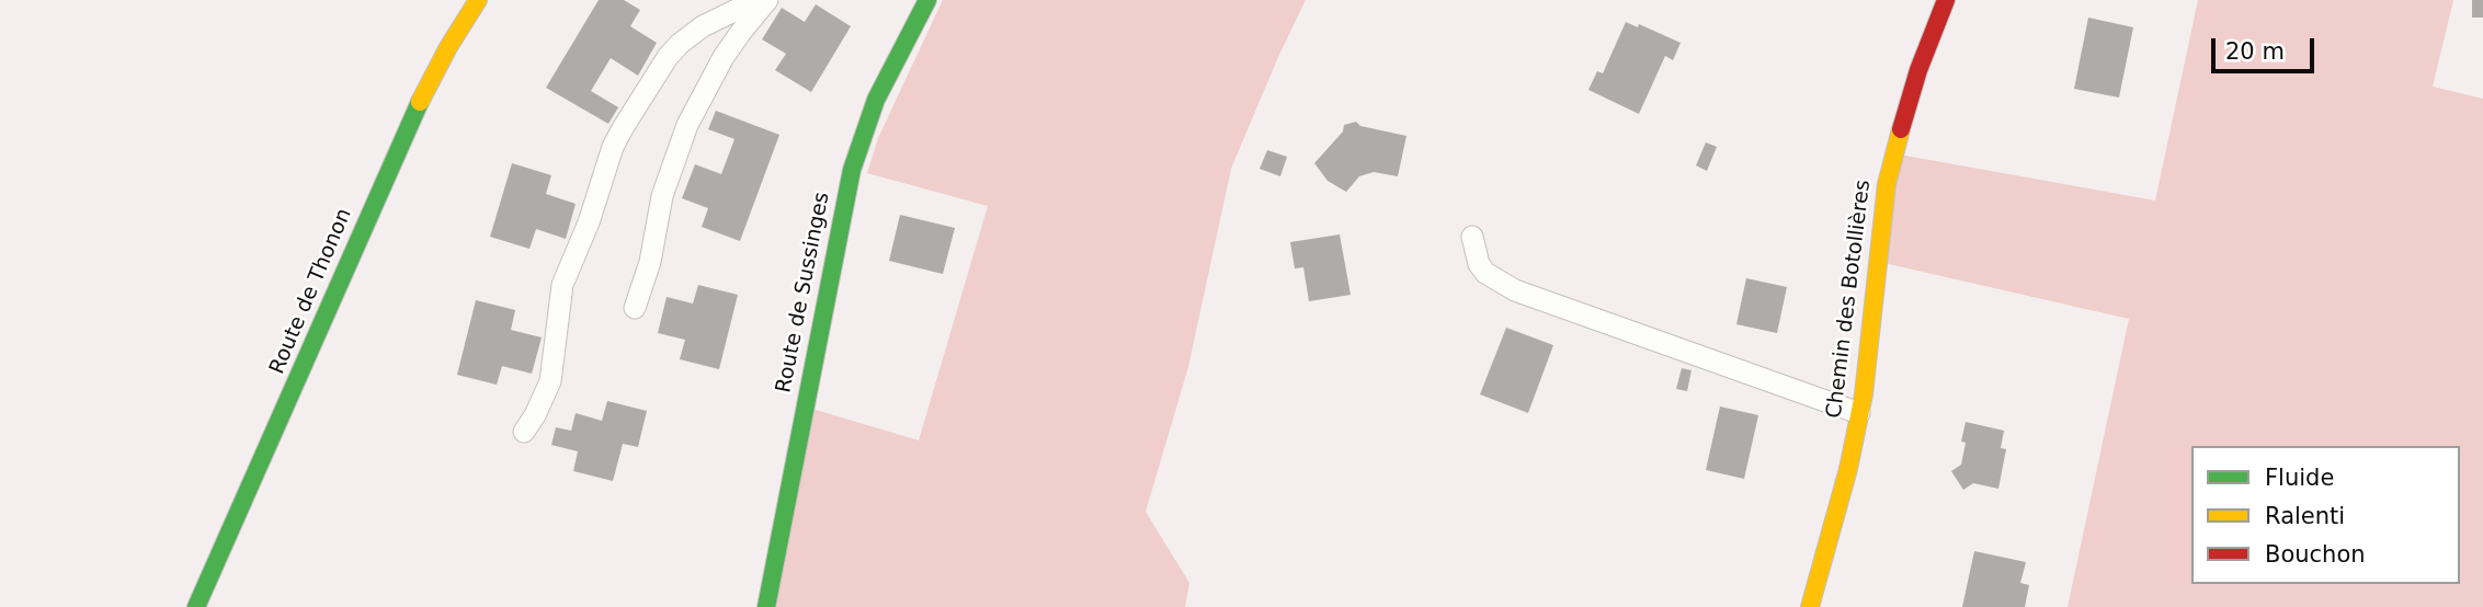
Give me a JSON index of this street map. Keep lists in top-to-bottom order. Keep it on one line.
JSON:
{"streets":{"street":["Route de Thonon","Route de Sussinges","Chemin des Botollières"]},"legend":["Fluide","Ralenti","Bouchon"],"scale_bar":"20 m"}
